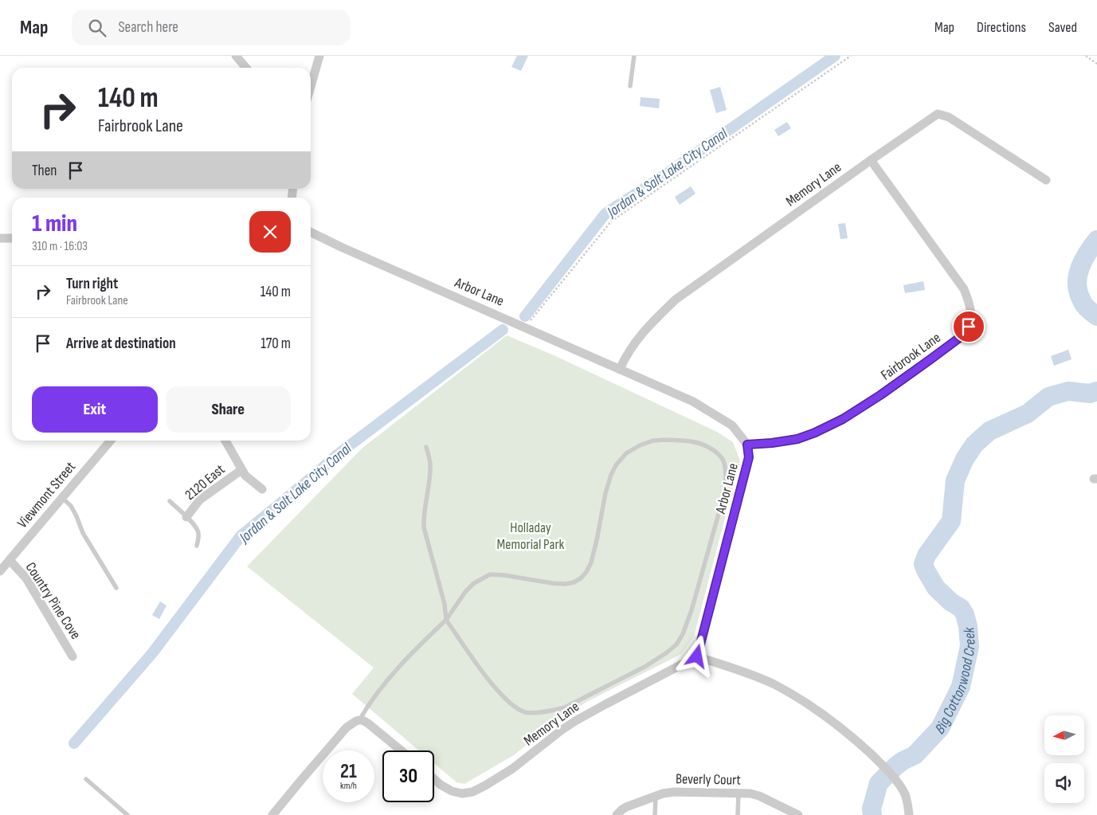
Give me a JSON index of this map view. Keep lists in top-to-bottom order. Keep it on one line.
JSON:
{"streets":{"street":["Memory Lane","Arbor Lane","Fairbrook Lane","2120 East","Viewmont Street","Country Pine Cove","Beverly Court"]},"crossings":[["Memory Lane","Arbor Lane"],["Memory Lane","Fairbrook Lane"],["Arbor Lane","Fairbrook Lane"],["Viewmont Street","Country Pine Cove"]],"water":["Jordan & Salt Lake City Canal","Big Cottonwood Creek"],"parks":["Holladay Memorial Park"],"north":"left","page":{"header":"Map","search":"Search here","nav":["Map","Directions","Saved"],"turn":["140 m","Fairbrook Lane"],"then":"Then","heading":["1 min","310 m · 16:03"],"list":[{"name":"Turn right","note":"Fairbrook Lane","value":"140 m"},{"name":"Arrive at destination","value":"170 m"}],"buttons":["Exit","Share"],"speed":"21 km/h","limit":"30"}}
